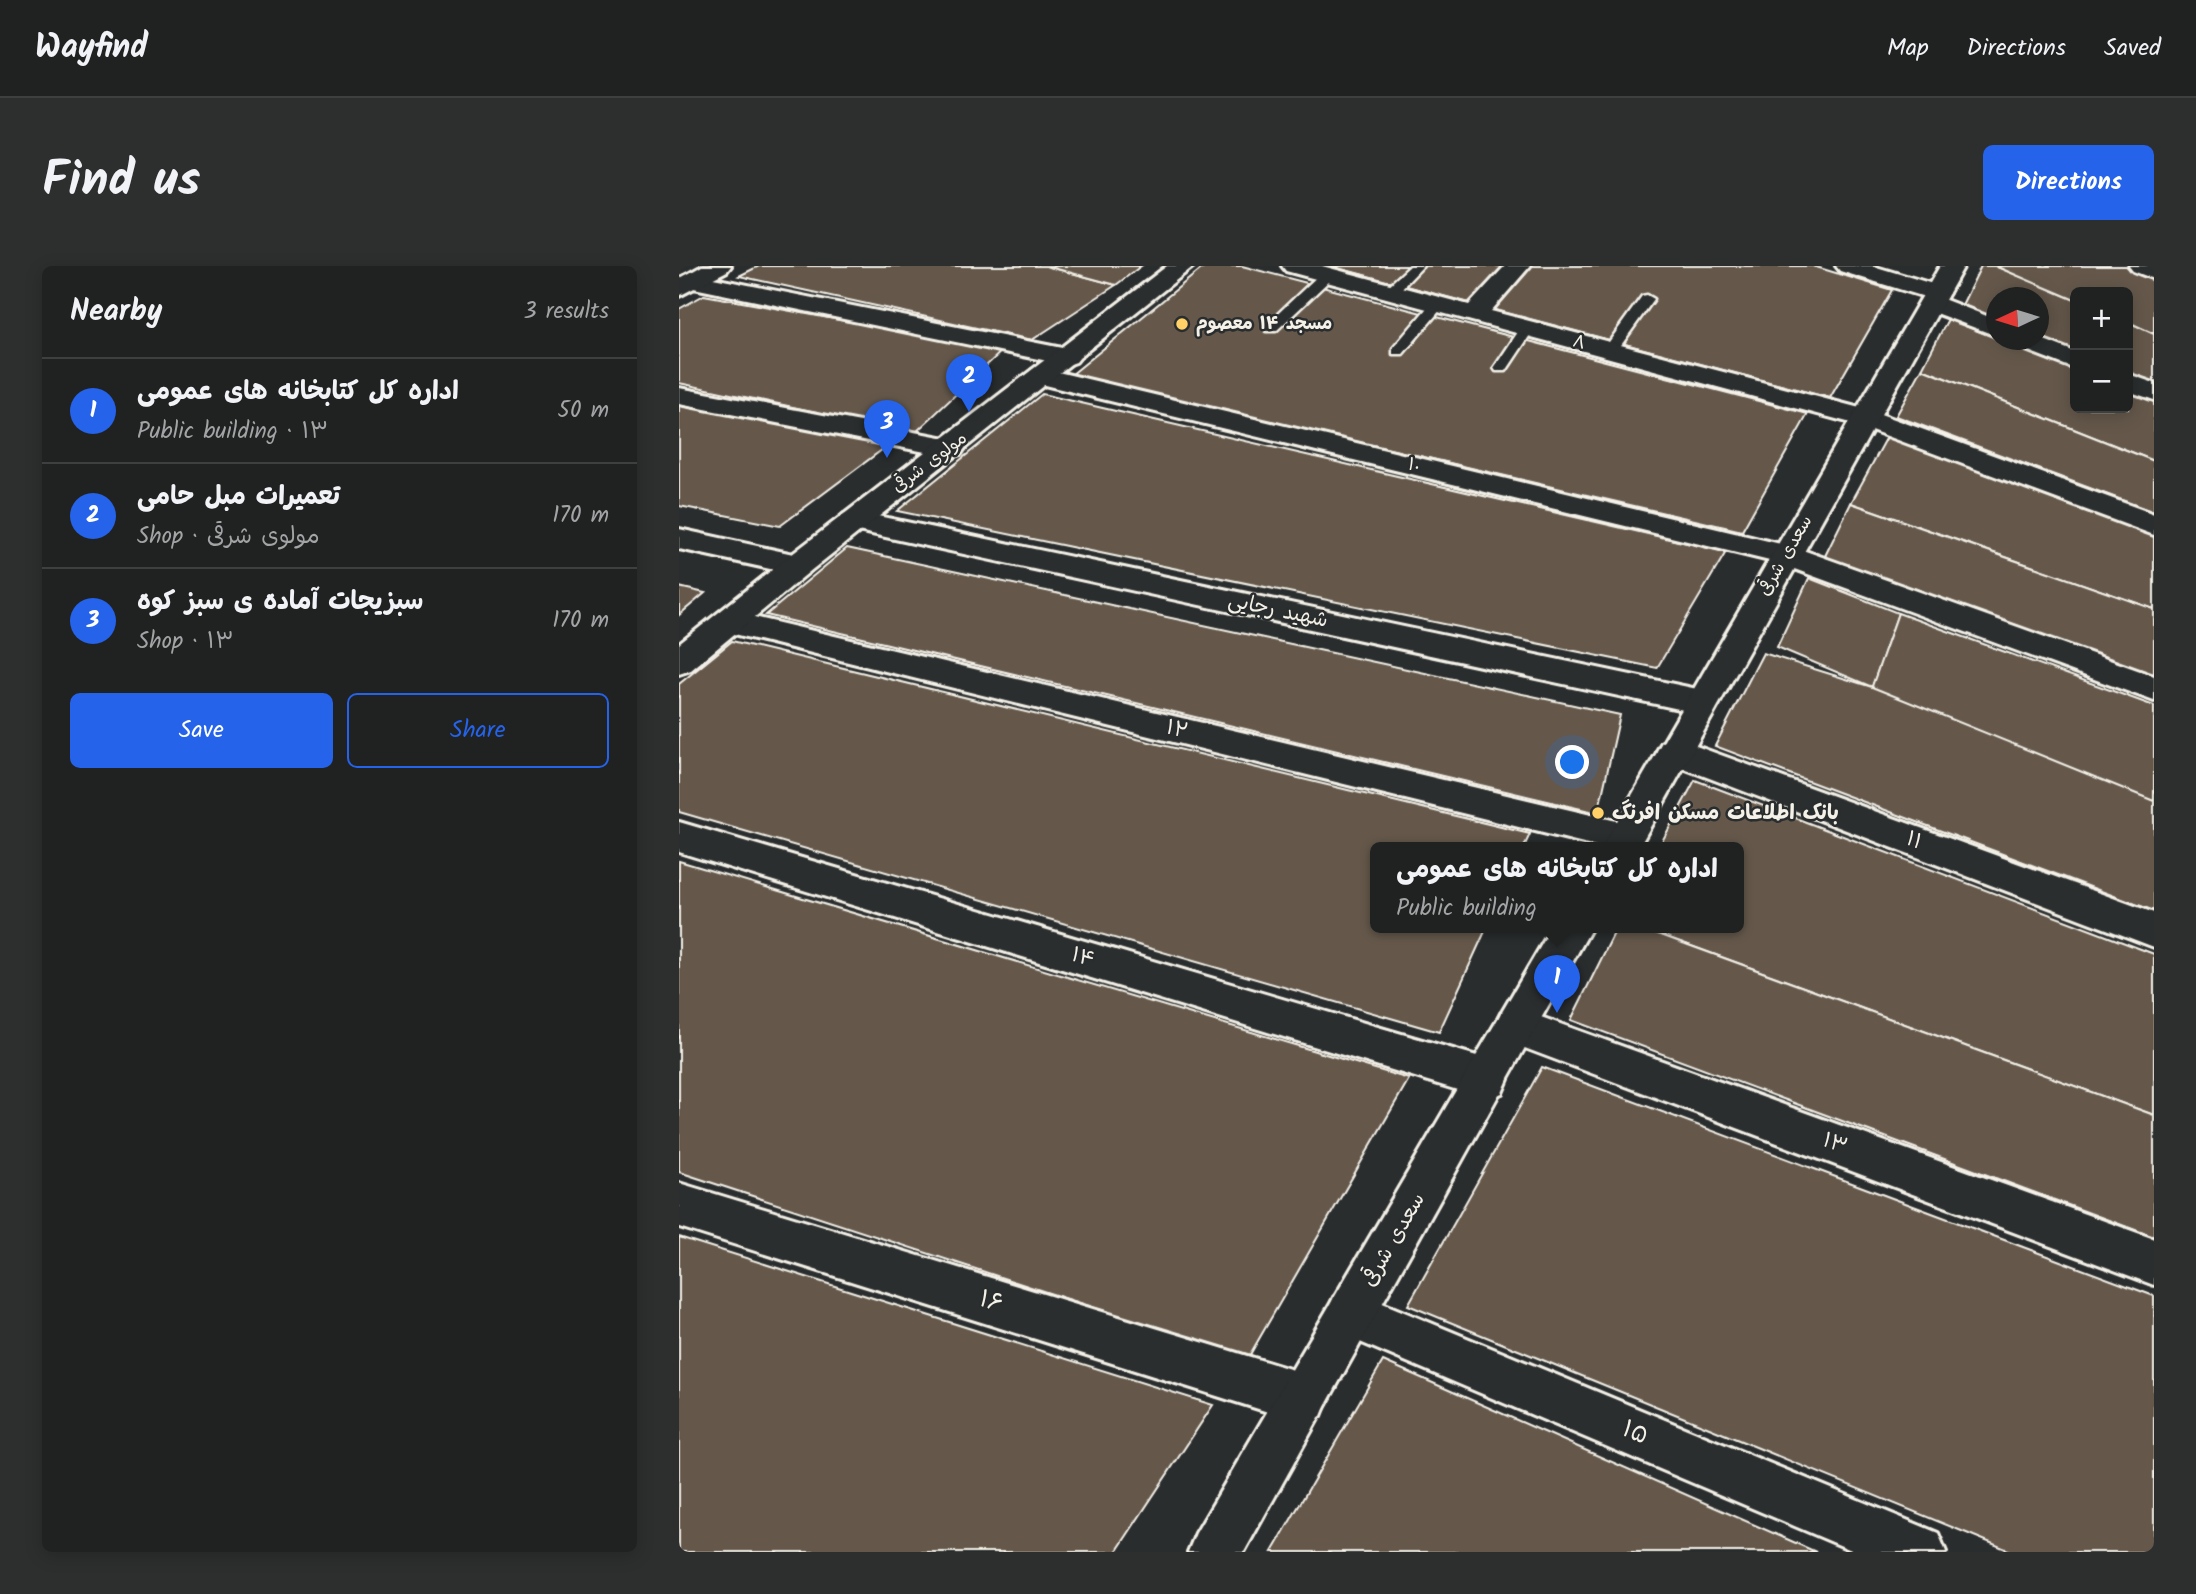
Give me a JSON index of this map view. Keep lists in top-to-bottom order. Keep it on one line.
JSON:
{"streets":{"street":["۸","مولوی شرقی","۱۰","سعدی شرقی","شهید رجایی","۱۲","۱۱","۱۴","۱۳","۱۶","۱۵"]},"crossings":[["۸","سعدی شرقی"],["مولوی شرقی","۱۰"],["مولوی شرقی","شهید رجایی"],["مولوی شرقی","۱۲"],["۱۰","سعدی شرقی"],["سعدی شرقی","شهید رجایی"],["سعدی شرقی","۱۲"],["سعدی شرقی","۱۱"],["سعدی شرقی","۱۴"],["سعدی شرقی","۱۳"],["سعدی شرقی","۱۶"],["سعدی شرقی","۱۵"]],"places":["مسجد ۱۴ معصوم","بانک اطلاعات مسکن افرنگ"],"north":"left","page":{"header":"Wayfind","nav":["Map","Directions","Saved"],"title":"Find us","buttons":["Directions",["Save","Share"]],"heading":["Nearby","3 results"],"map_buttons":["+","−"],"pins":["2","3","1"],"list":[{"mark":"1","name":"اداره کل کتابخانه های عمومی","note":"Public building · ۱۳","value":"50 m"},{"mark":"2","name":"تعمیرات مبل حامی","note":"Shop · مولوی شرقی","value":"170 m"},{"mark":"3","name":"سبزیجات آماده ی سبز کوه","note":"Shop · ۱۳","value":"170 m"}],"popup":["اداره کل کتابخانه های عمومی","Public building"]}}
